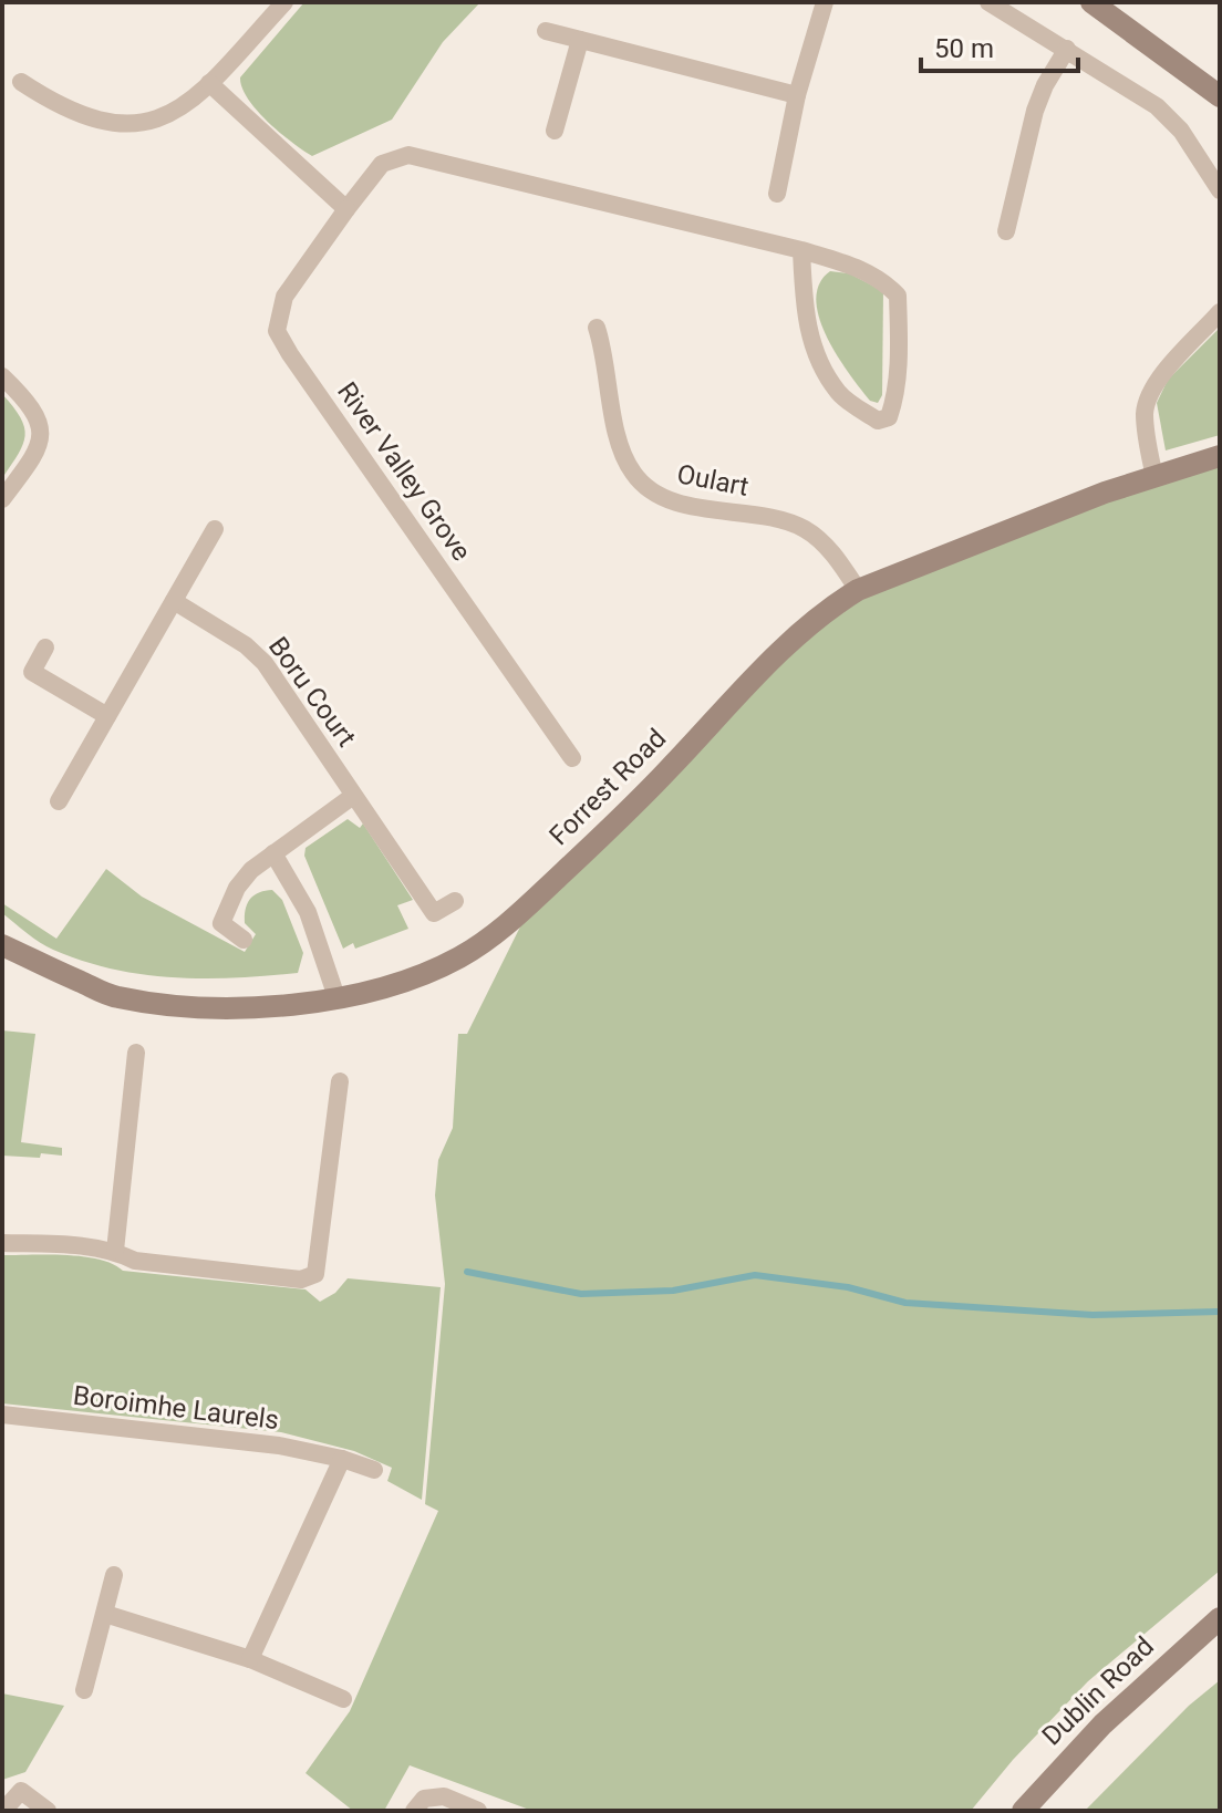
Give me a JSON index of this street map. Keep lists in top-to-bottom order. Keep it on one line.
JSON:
{"streets":{"street":["River Valley Grove","Oulart","Boru Court","Forrest Road","Boroimhe Laurels","Dublin Road"]},"crossings":[["Oulart","Forrest Road"]],"scale_bar":"50 m"}
